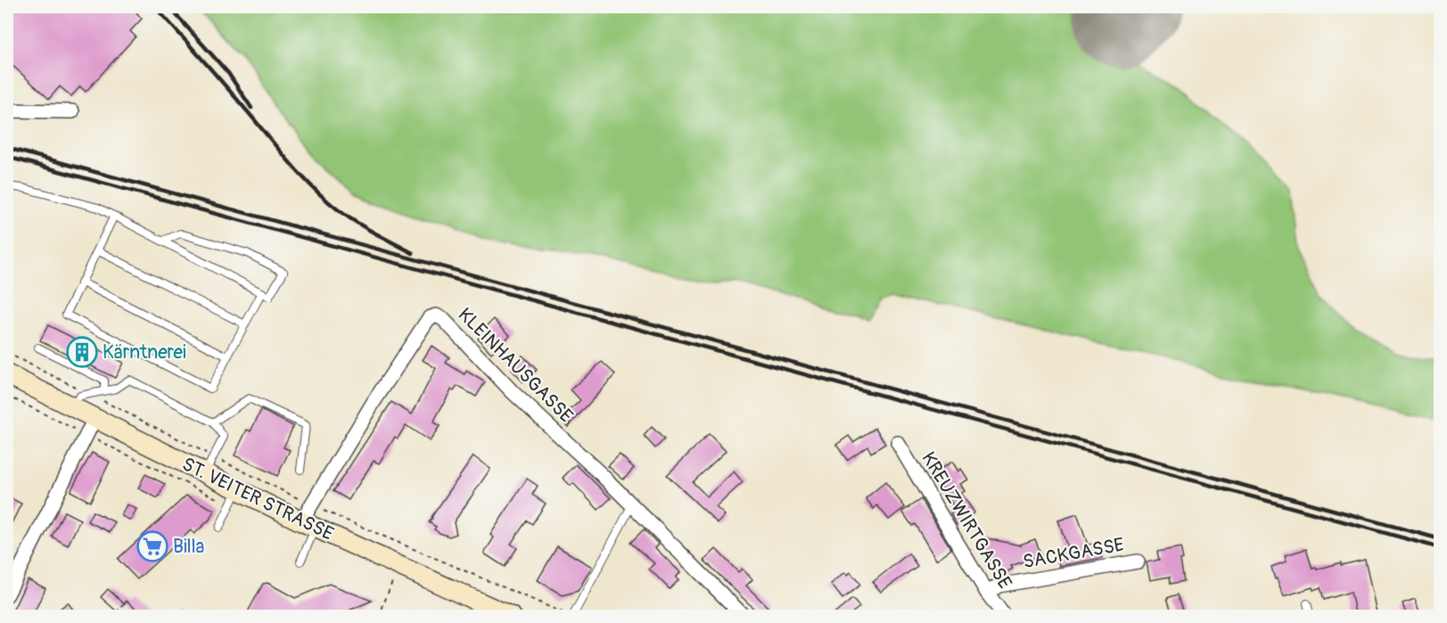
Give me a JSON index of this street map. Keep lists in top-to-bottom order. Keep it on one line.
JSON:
{"streets":{"main road":["ST. VEITER STRASSE"],"street":["KLEINHAUSGASSE","KREUZWIRTGASSE","SACKGASSE"]},"crossings":[["KLEINHAUSGASSE","ST. VEITER STRASSE"],["KREUZWIRTGASSE","SACKGASSE"]],"places":{"building":["Kärntnerei"],"supermarket":["Billa"]}}
